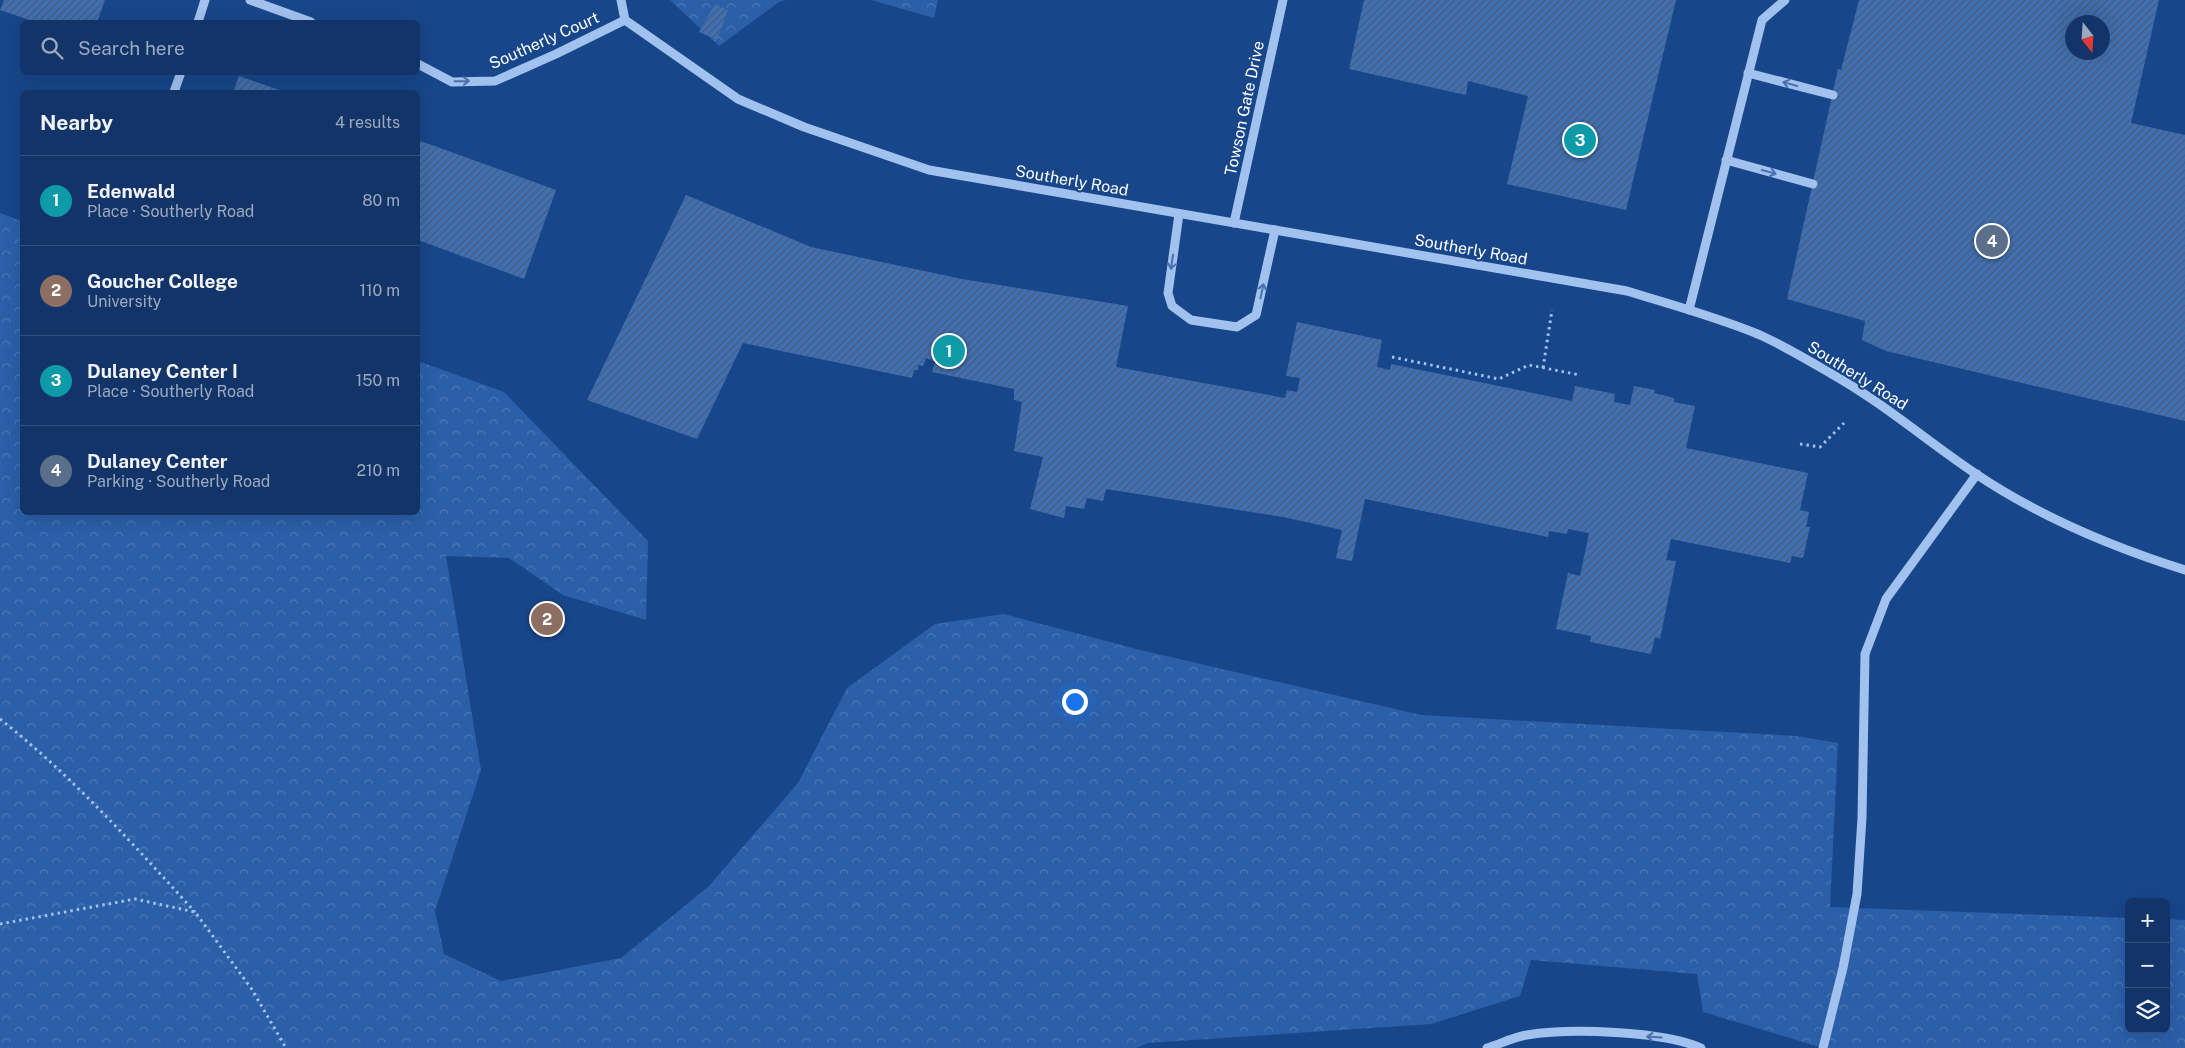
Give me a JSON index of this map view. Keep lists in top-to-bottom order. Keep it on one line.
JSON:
{"streets":{"street":["Southerly Court","Towson Gate Drive","Southerly Road"]},"crossings":[["Southerly Court","Southerly Road"],["Towson Gate Drive","Southerly Road"]],"one_way":["Southerly Court"],"north":"bottom","page":{"search":"Search here","heading":["Nearby","4 results"],"pins":["3","4","1","2"],"list":[{"mark":"1","name":"Edenwald","note":"Place · Southerly Road","value":"80 m"},{"mark":"2","name":"Goucher College","note":"University","value":"110 m"},{"mark":"3","name":"Dulaney Center I","note":"Place · Southerly Road","value":"150 m"},{"mark":"4","name":"Dulaney Center","note":"Parking · Southerly Road","value":"210 m"}],"map_buttons":["+","−"]}}
